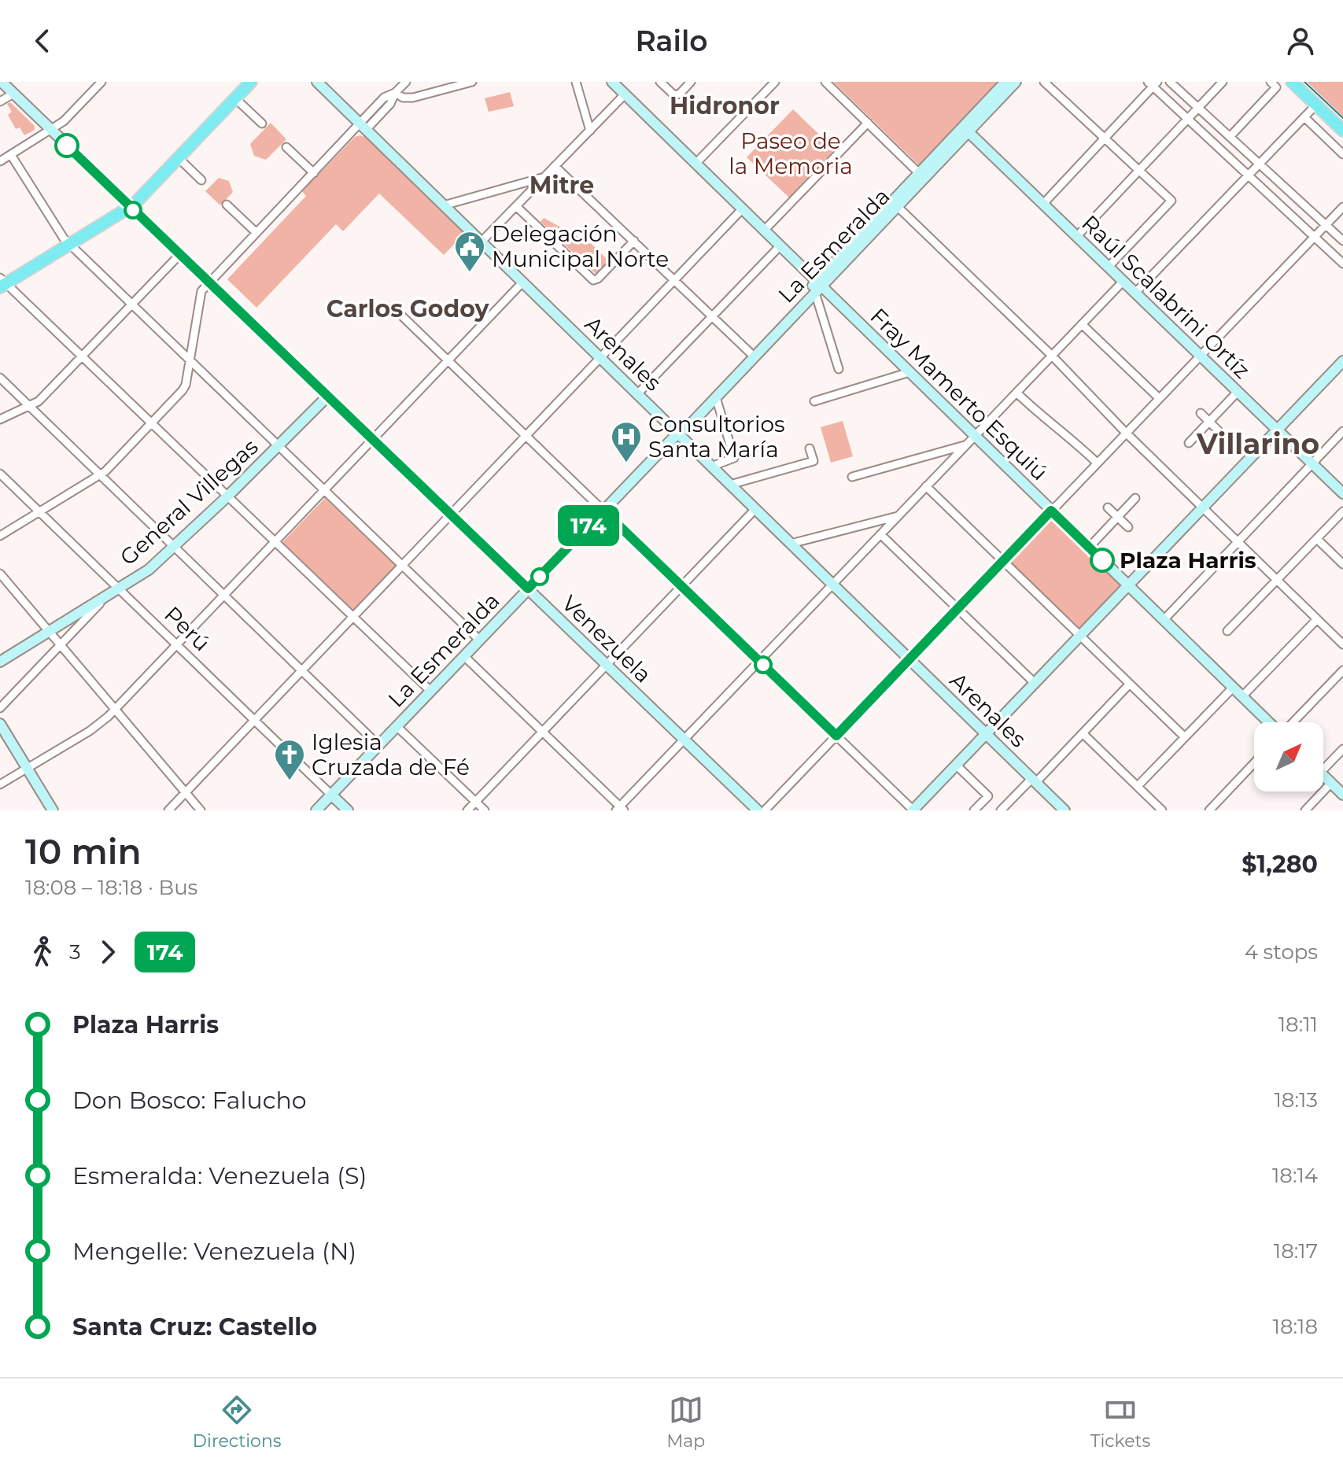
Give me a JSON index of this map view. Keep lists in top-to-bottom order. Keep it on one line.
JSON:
{"streets":{"street":["La Esmeralda","Raúl Scalabrini Ortíz","Arenales","Fray Mamerto Esquiú","General Villegas","Perú","Venezuela"]},"crossings":[["La Esmeralda","Raúl Scalabrini Ortíz"],["La Esmeralda","Arenales"],["La Esmeralda","Fray Mamerto Esquiú"],["La Esmeralda","Perú"],["La Esmeralda","Venezuela"],["General Villegas","Perú"],["General Villegas","Venezuela"]],"districts":["Hidronor","Mitre","Carlos Godoy","Villarino"],"parks":["Paseo de la Memoria"],"places":{"public building":["Delegación Municipal Norte"],"hospital":["Consultorios Santa María"],"other":["Plaza Harris"],"church":["Iglesia Cruzada de Fé"]},"lines":["bus line 174"],"north":"top right","page":{"header":"Railo","on_map":"174","heading":["10 min","18:08 – 18:18 · Bus","$1,280"],"legs":["3","174","4 stops"],"list":[{"name":"Plaza Harris","value":"18:11"},{"name":"Don Bosco: Falucho","value":"18:13"},{"name":"Esmeralda: Venezuela (S)","value":"18:14"},{"name":"Mengelle: Venezuela (N)","value":"18:17"},{"name":"Santa Cruz: Castello","value":"18:18"}],"tabs":["Directions","Map","Tickets"]}}
